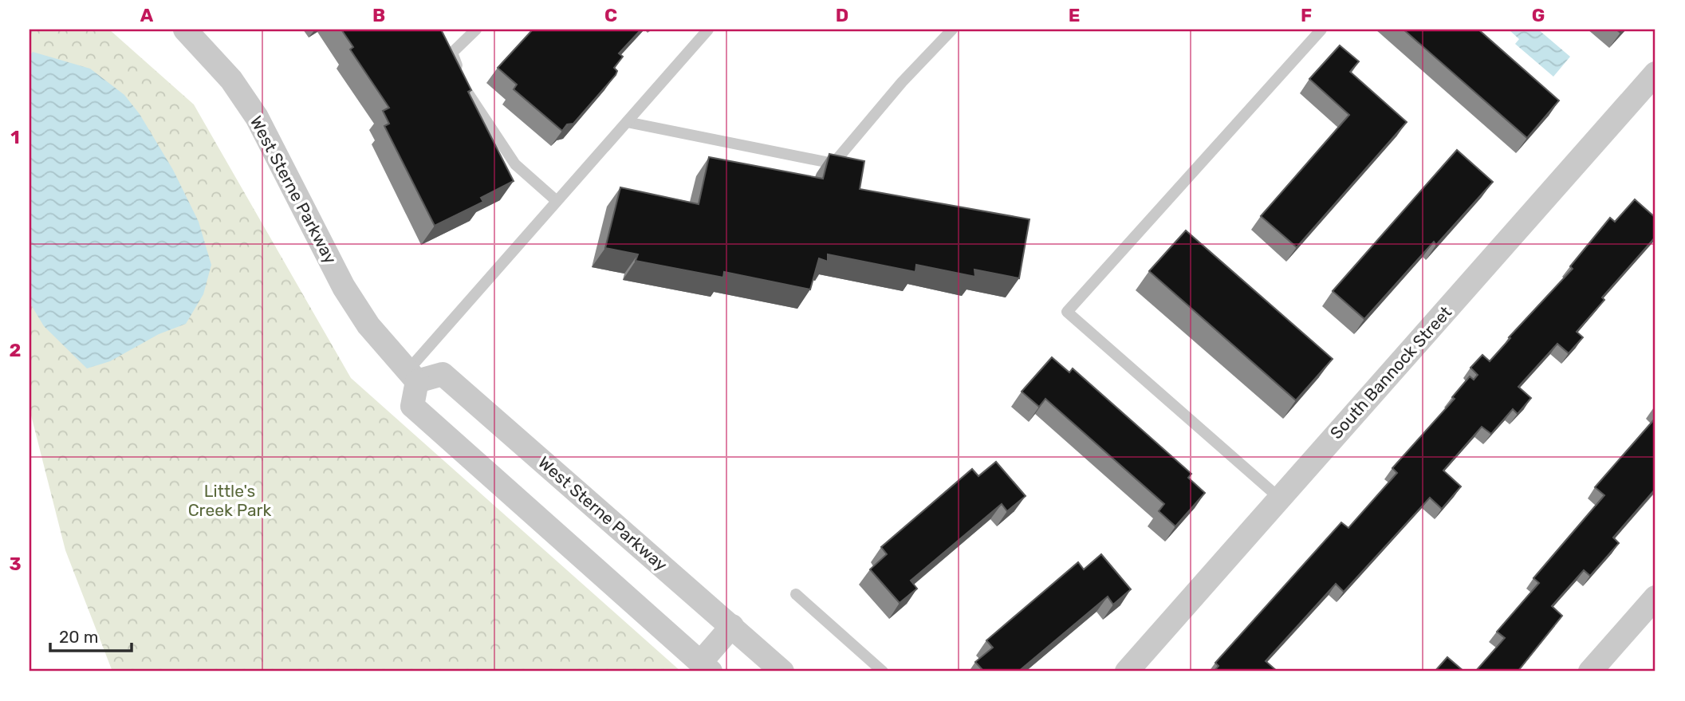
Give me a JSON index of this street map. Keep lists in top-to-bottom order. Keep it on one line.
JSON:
{"streets":{"street":["West Sterne Parkway","South Bannock Street"]},"parks":["Little's Creek Park"],"scale_bar":"20 m","grid":{"columns":["A","B","C","D","E","F","G"],"rows":["1","2","3"]}}
